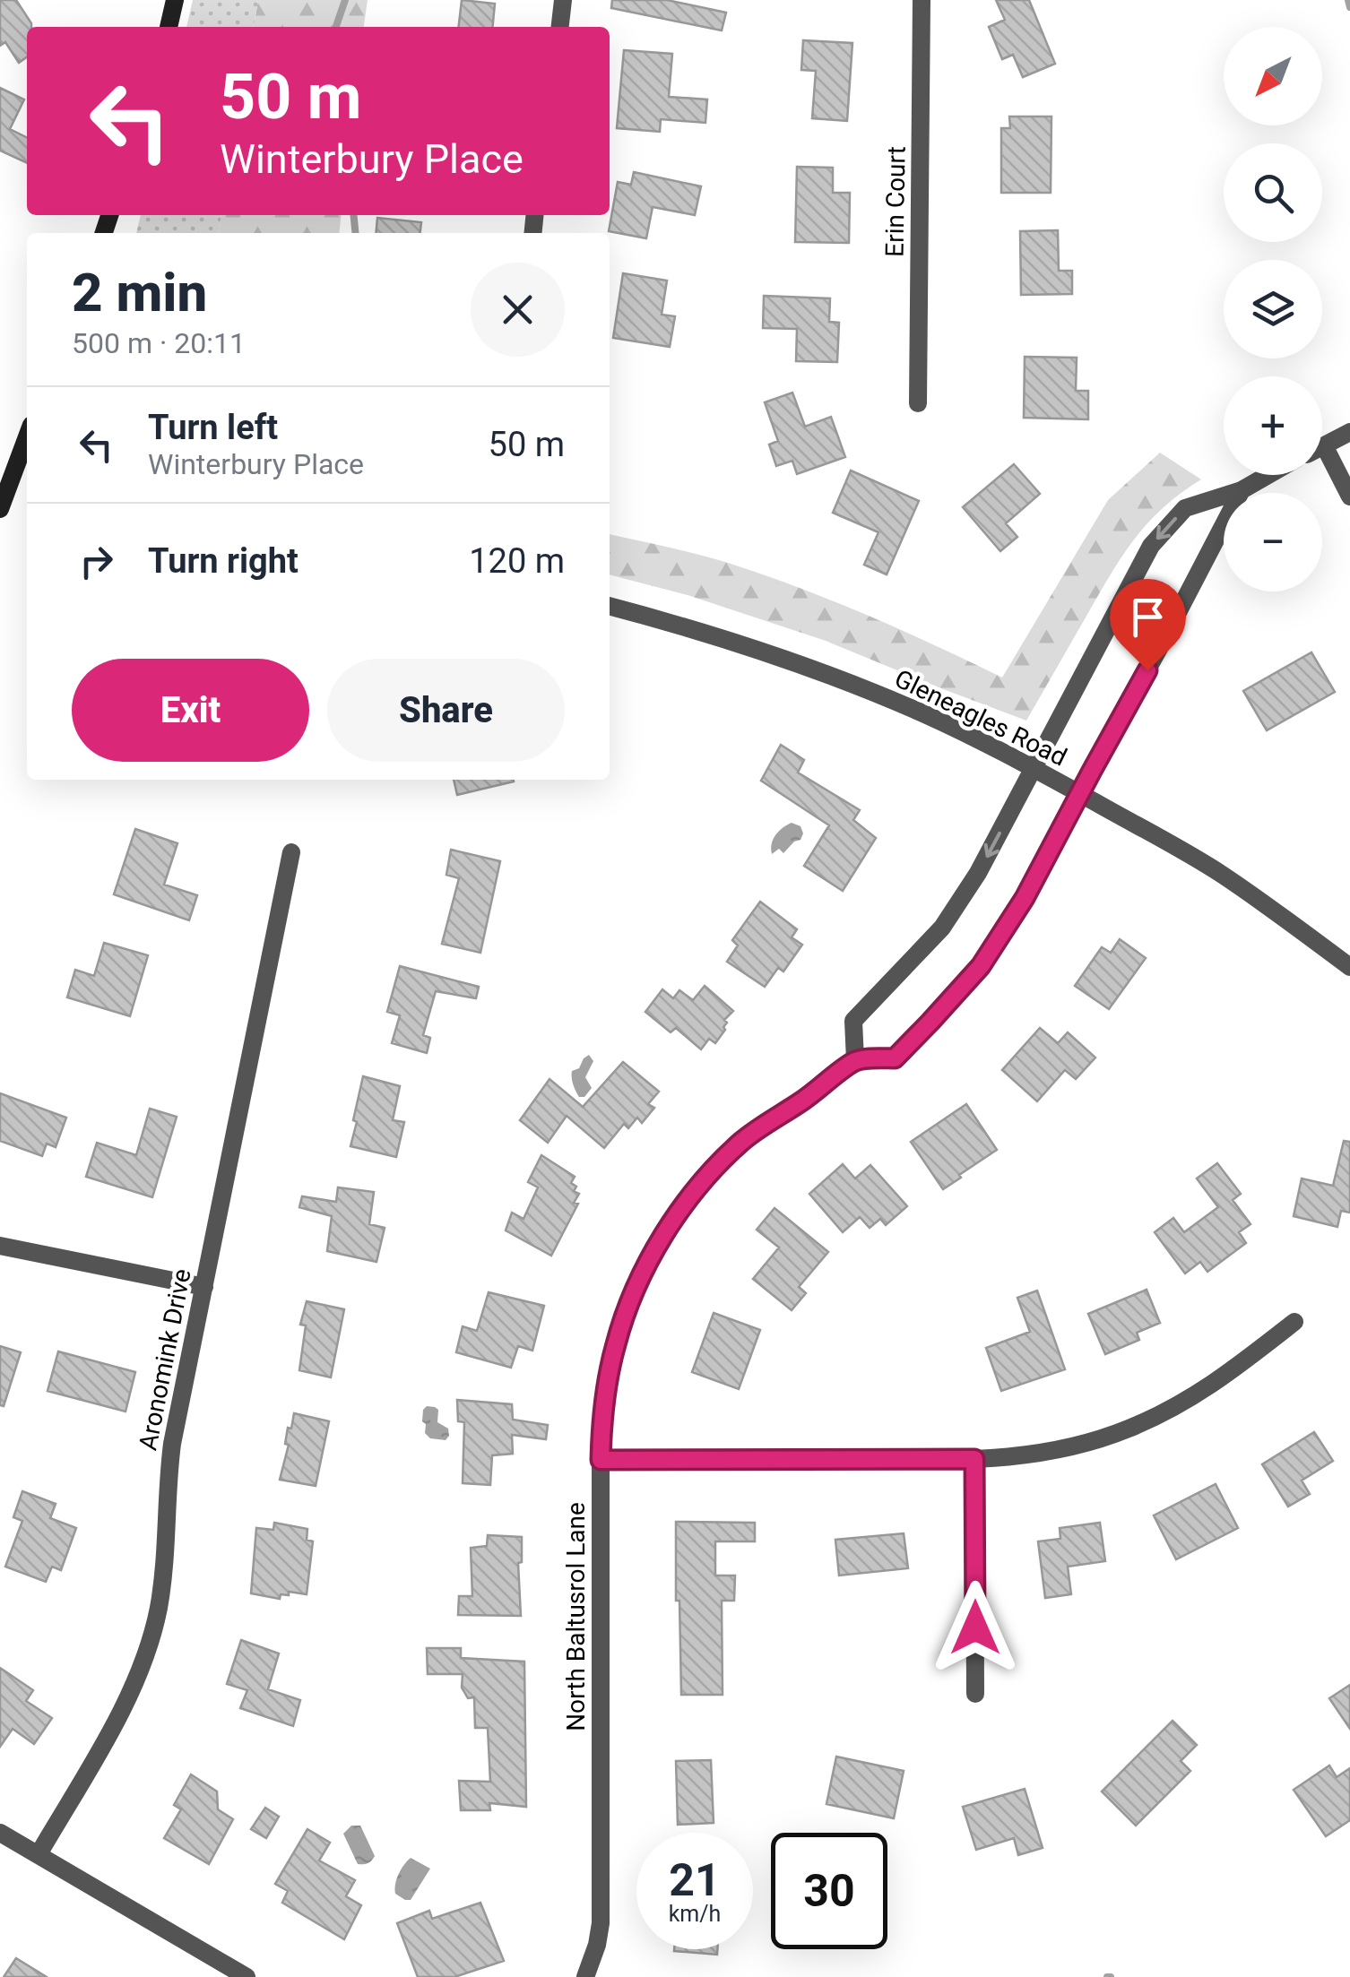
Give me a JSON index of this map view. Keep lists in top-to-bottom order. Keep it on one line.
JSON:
{"streets":{"street":["Erin Court","Gleneagles Road","Aronomink Drive","North Baltusrol Lane"]},"north":"bottom left","page":{"map_buttons":["+","−"],"turn":["50 m","Winterbury Place"],"heading":["2 min","500 m · 20:11"],"list":[{"name":"Turn left","note":"Winterbury Place","value":"50 m"},{"name":"Turn right","value":"120 m"}],"buttons":["Exit","Share"],"speed":"21 km/h","limit":"30"}}
